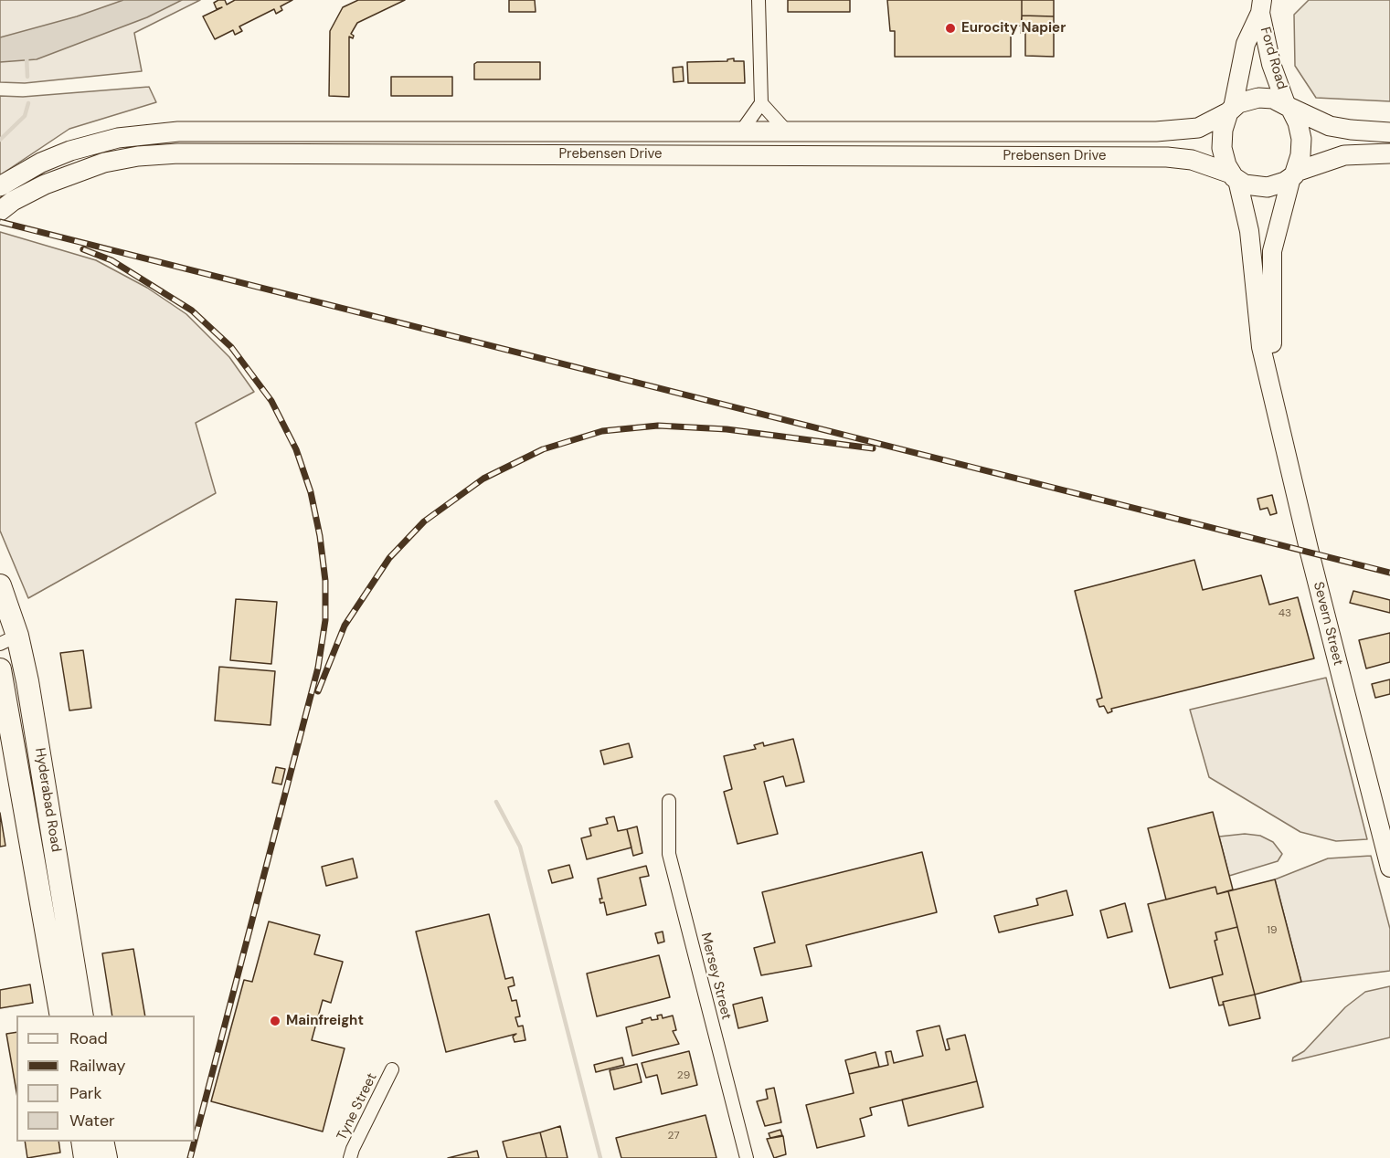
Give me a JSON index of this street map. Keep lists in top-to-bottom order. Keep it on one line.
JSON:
{"streets":{"highway":["Hyderabad Road"],"main road":["Prebensen Drive"],"street":["Ford Road","Severn Street","Mersey Street","Tyne Street"]},"crossings":[["Ford Road","Prebensen Drive"],["Ford Road","Severn Street"],["Prebensen Drive","Severn Street"]],"places":["Eurocity Napier","Mainfreight"],"house_numbers":["43","19","29","27"],"legend":["Road","Railway","Park","Water"]}
